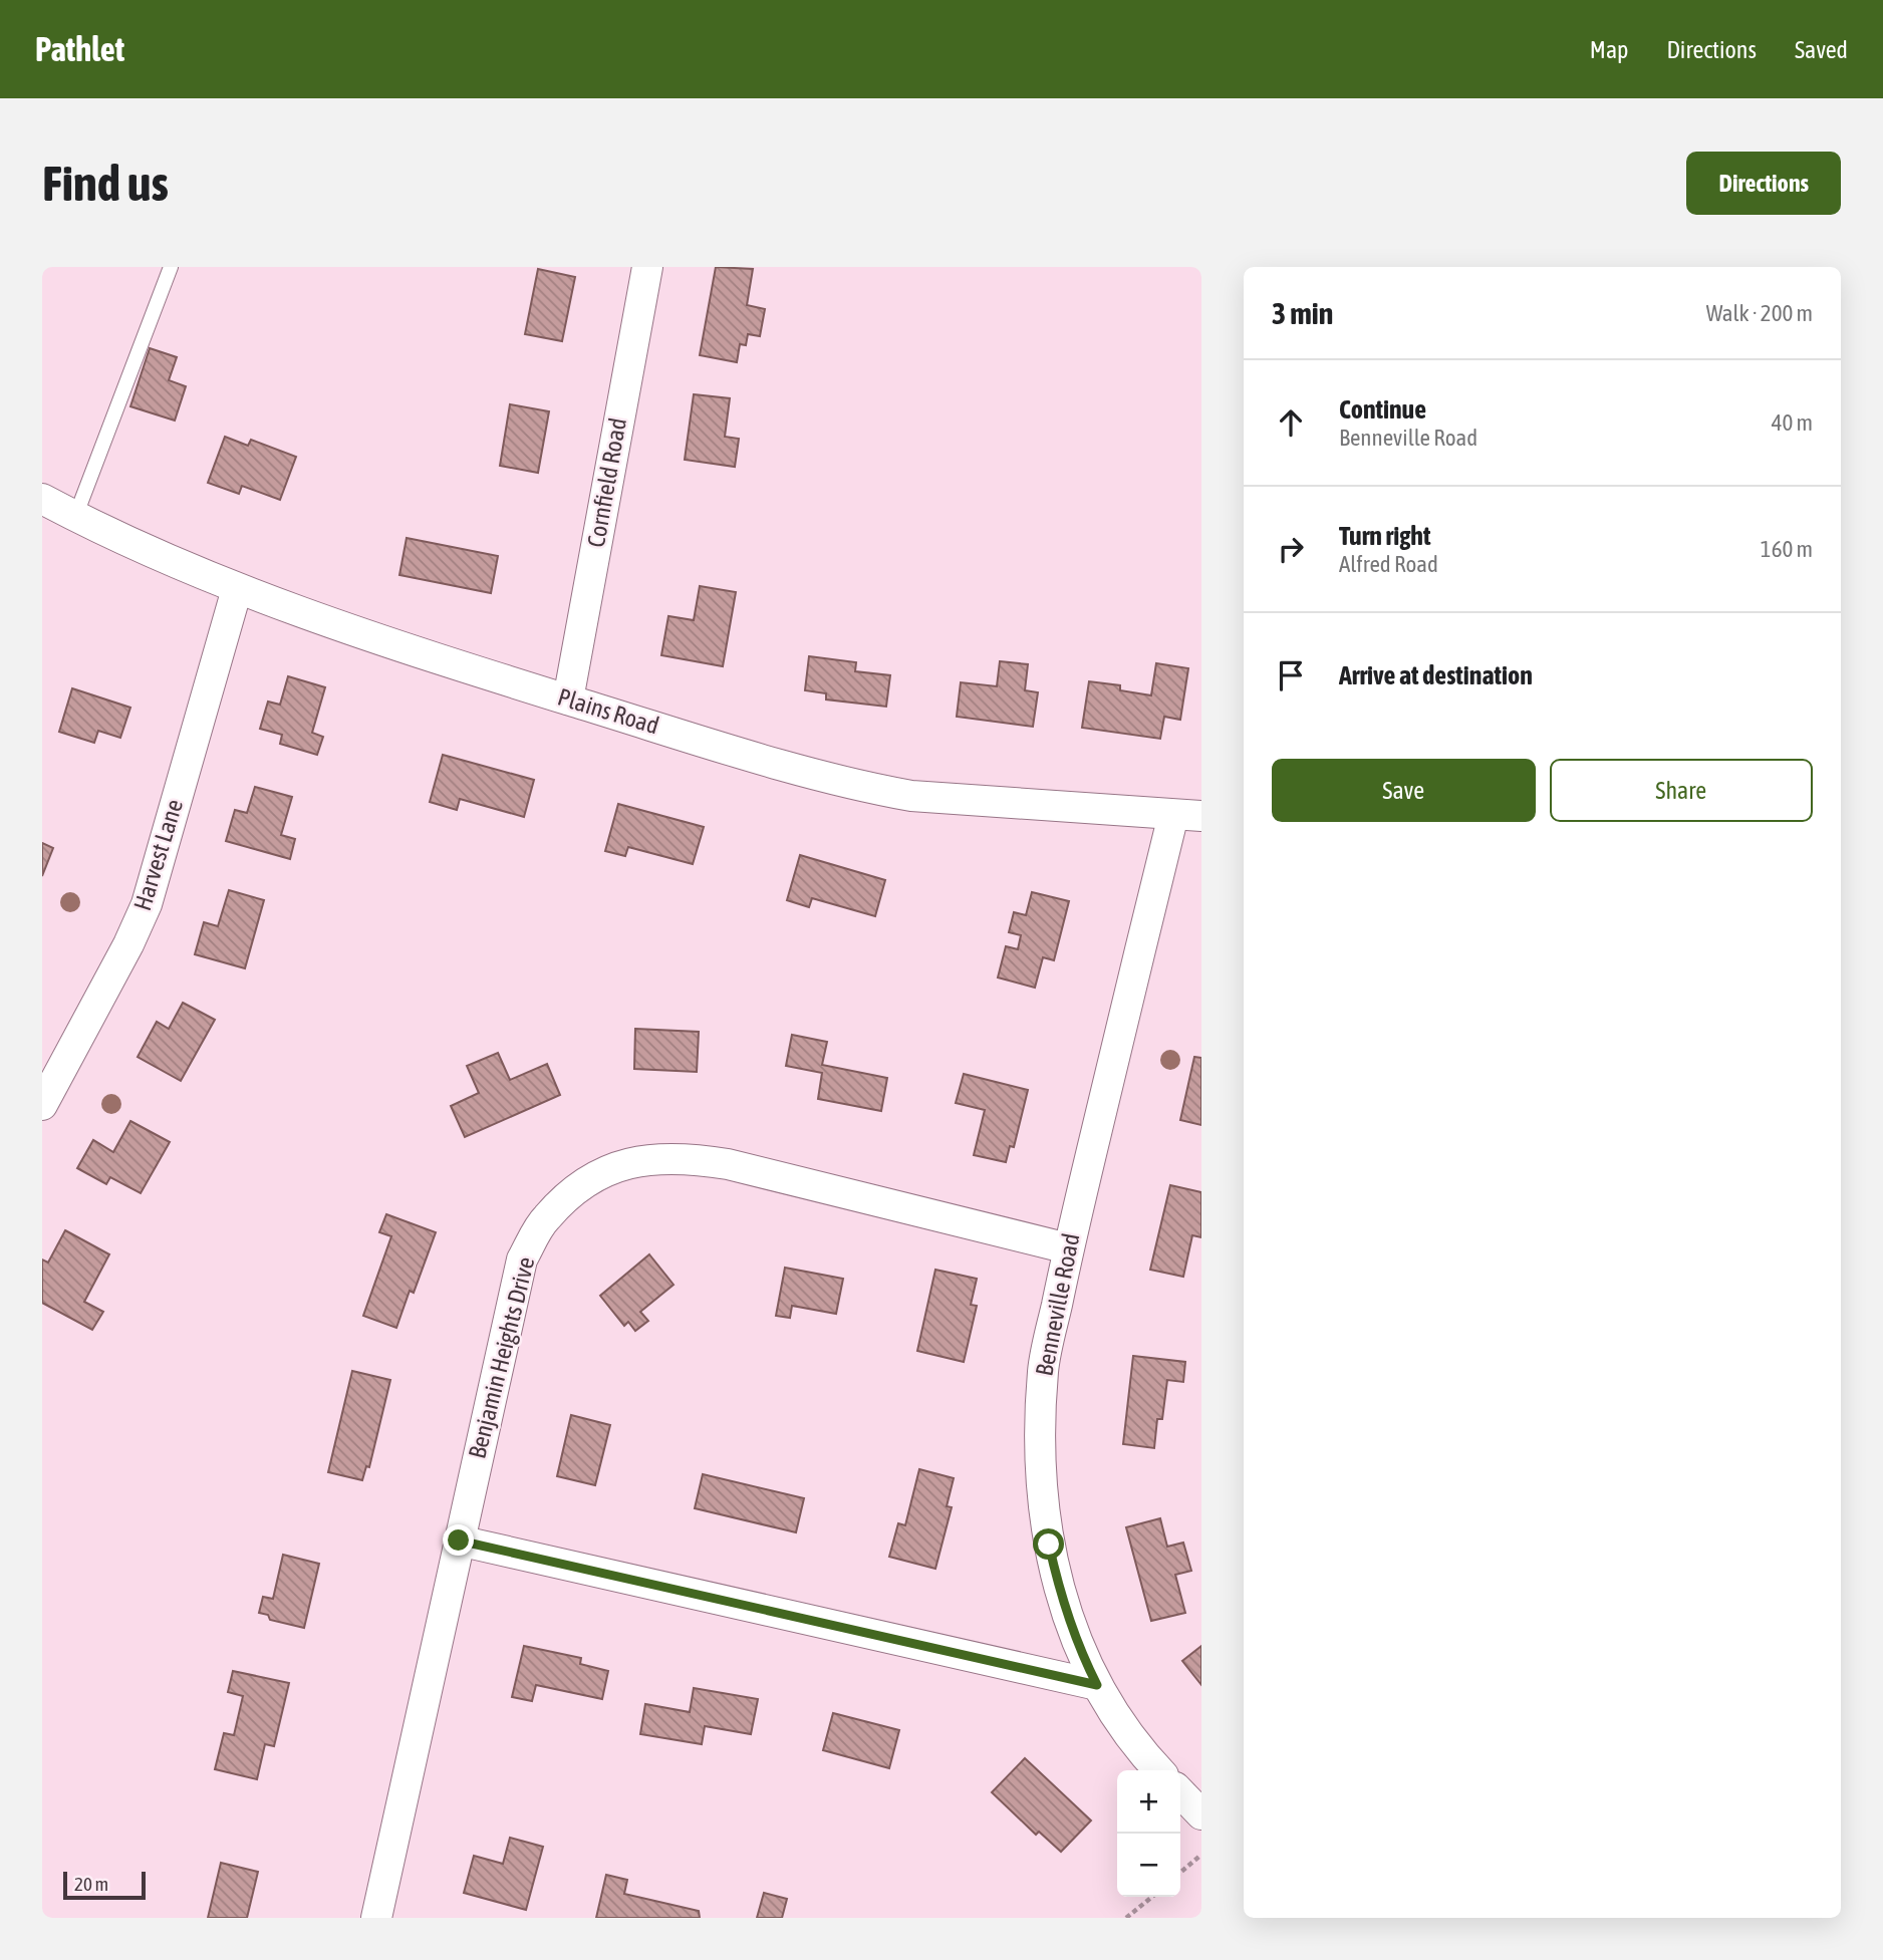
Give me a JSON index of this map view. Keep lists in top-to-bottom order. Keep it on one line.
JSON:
{"streets":{"street":["Cornfield Road","Plains Road","Harvest Lane","Benneville Road","Benjamin Heights Drive"]},"crossings":[["Cornfield Road","Plains Road"],["Plains Road","Harvest Lane"],["Plains Road","Benneville Road"],["Benneville Road","Benjamin Heights Drive"]],"scale_bar":"20 m","page":{"header":"Pathlet","nav":["Map","Directions","Saved"],"buttons":["Directions",["Save","Share"]],"title":"Find us","heading":["3 min","Walk · 200 m"],"list":[["Continue","Benneville Road","40 m"],["Turn right","Alfred Road","160 m"],"Arrive at destination"],"map_buttons":["+","−"],"scale":"20 m"}}
